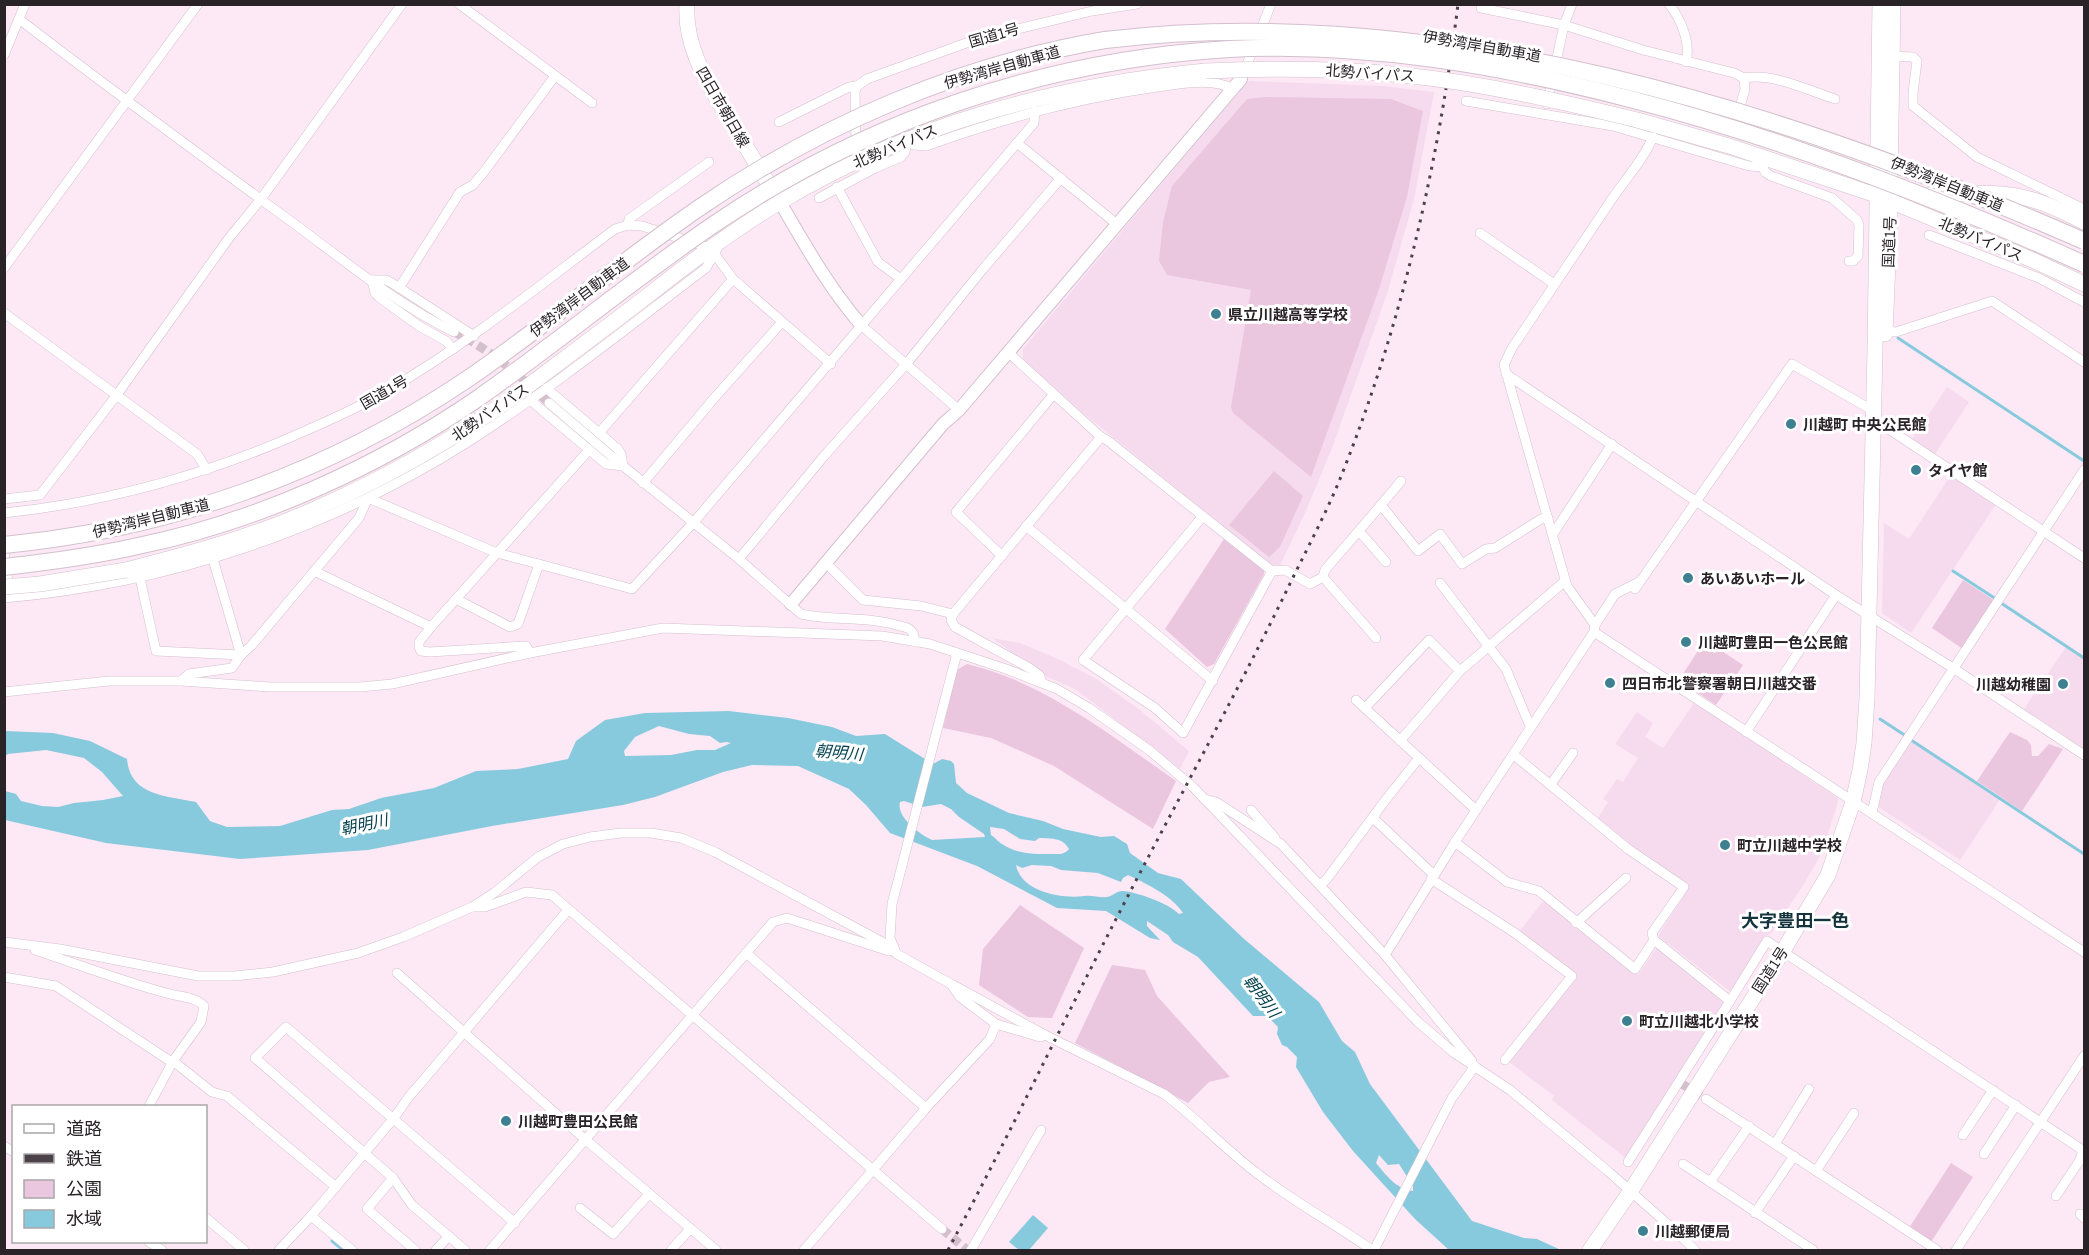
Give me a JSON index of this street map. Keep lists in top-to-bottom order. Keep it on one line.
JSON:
{"streets":{"highway":["伊勢湾岸自動車道"],"main road":["国道1号","北勢バイパス","四日市朝日線"]},"crossings":[["国道1号","北勢バイパス"],["北勢バイパス","四日市朝日線"]],"districts":["大字豊田一色"],"water":["朝明川"],"places":["県立川越高等学校","川越町 中央公民館","タイヤ館","あいあいホール","川越町豊田一色公民館","四日市北警察署朝日川越交番","川越幼稚園","町立川越中学校","町立川越北小学校","川越町豊田公民館","川越郵便局"],"legend":["道路","鉄道","公園","水域"]}
